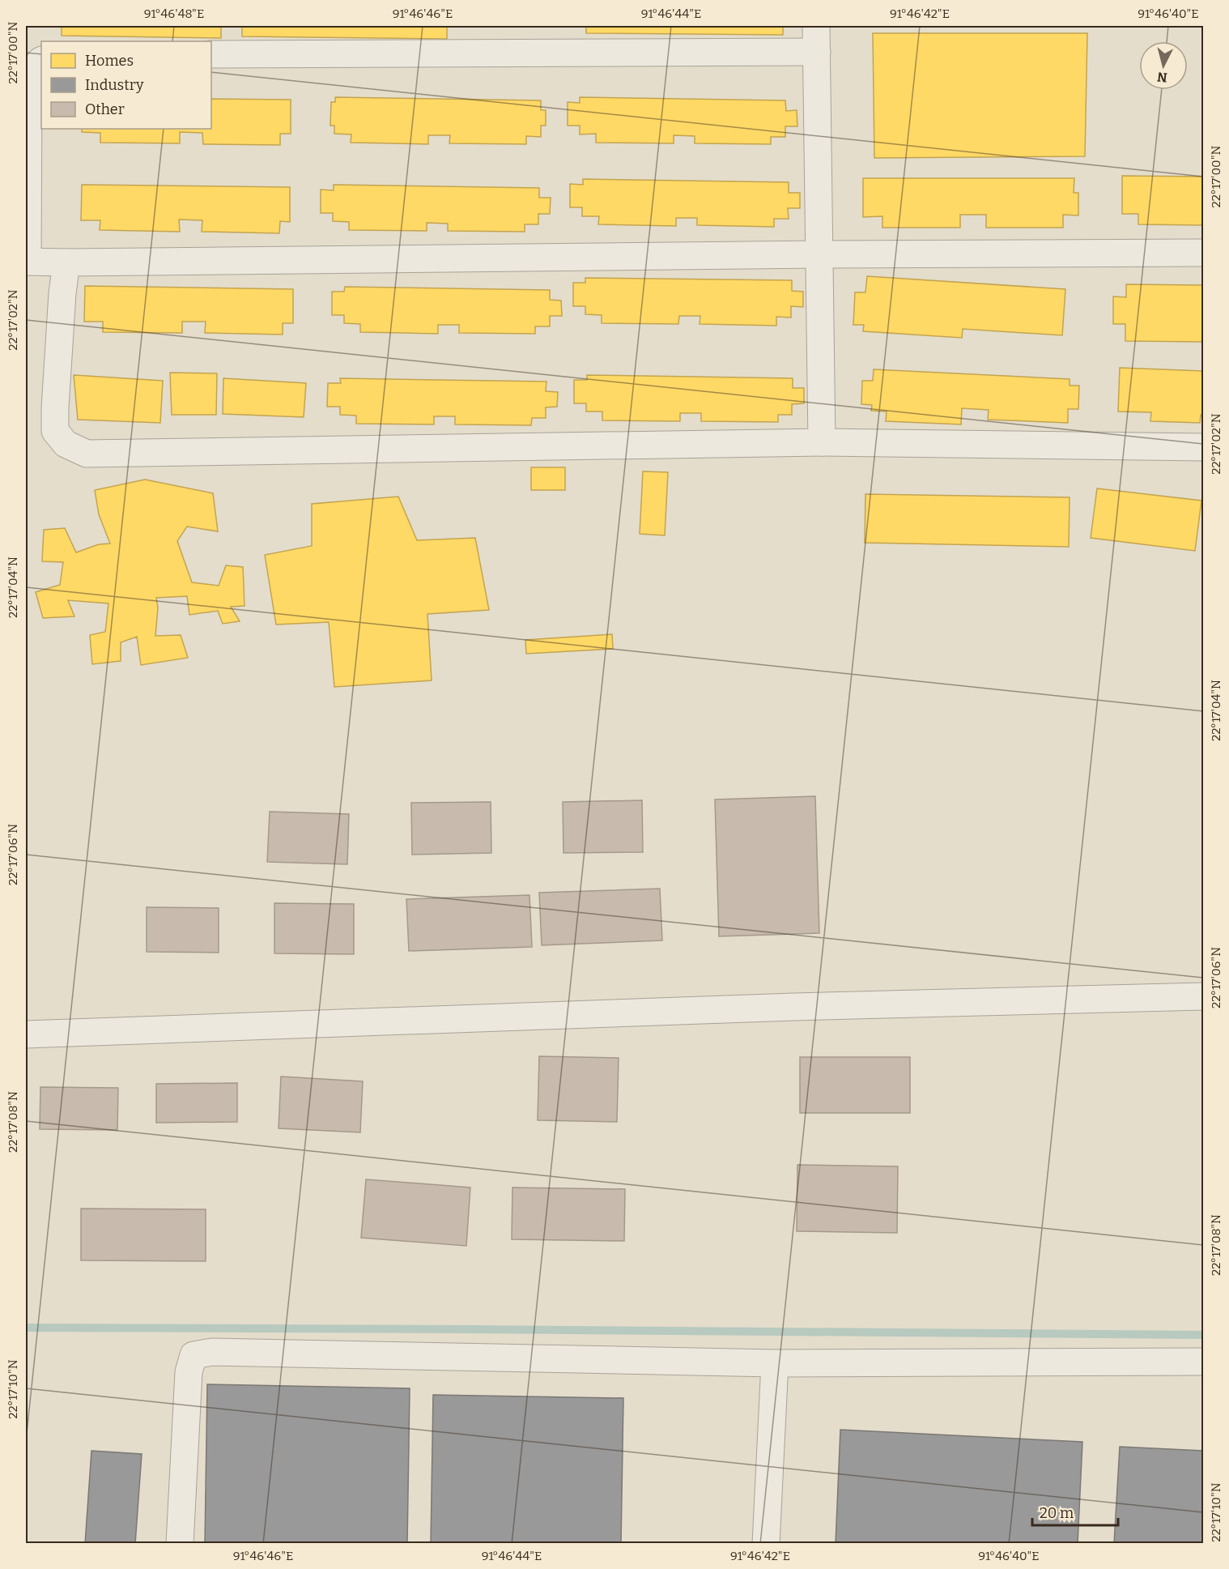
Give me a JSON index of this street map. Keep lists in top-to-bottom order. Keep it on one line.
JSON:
{"legend":["Homes","Industry","Other"],"scale_bar":"20 m","north":"bottom","coordinates":["91°46'48\"E","91°46'46\"E","91°46'44\"E","91°46'42\"E","91°46'40\"E","22°17'00\"N","22°17'02\"N","22°17'04\"N","22°17'06\"N","22°17'08\"N","22°17'10\"N"]}
